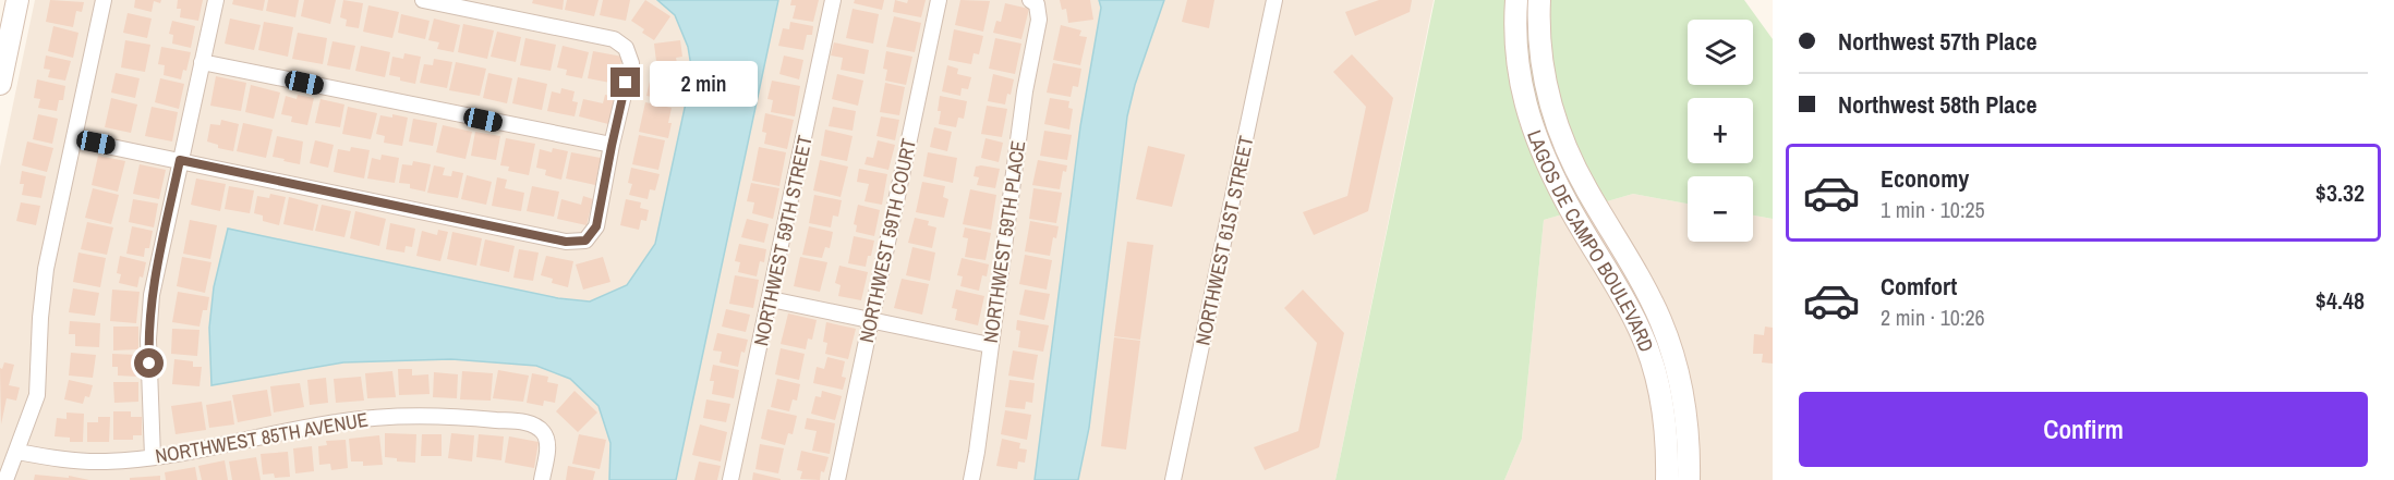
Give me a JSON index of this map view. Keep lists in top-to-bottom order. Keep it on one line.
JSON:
{"streets":{"street":["LAGOS DE CAMPO BOULEVARD","NORTHWEST 59TH STREET","NORTHWEST 59TH COURT","NORTHWEST 61ST STREET","NORTHWEST 59TH PLACE","NORTHWEST 85TH AVENUE"]},"page":{"banner":["Northwest 57th Place","Northwest 58th Place"],"map_buttons":["+","−"],"bubble":"2 min","list":[{"name":"Economy","note":"1 min · 10:25","value":"$3.32"},{"name":"Comfort","note":"2 min · 10:26","value":"$4.48"}],"buttons":"Confirm"}}
